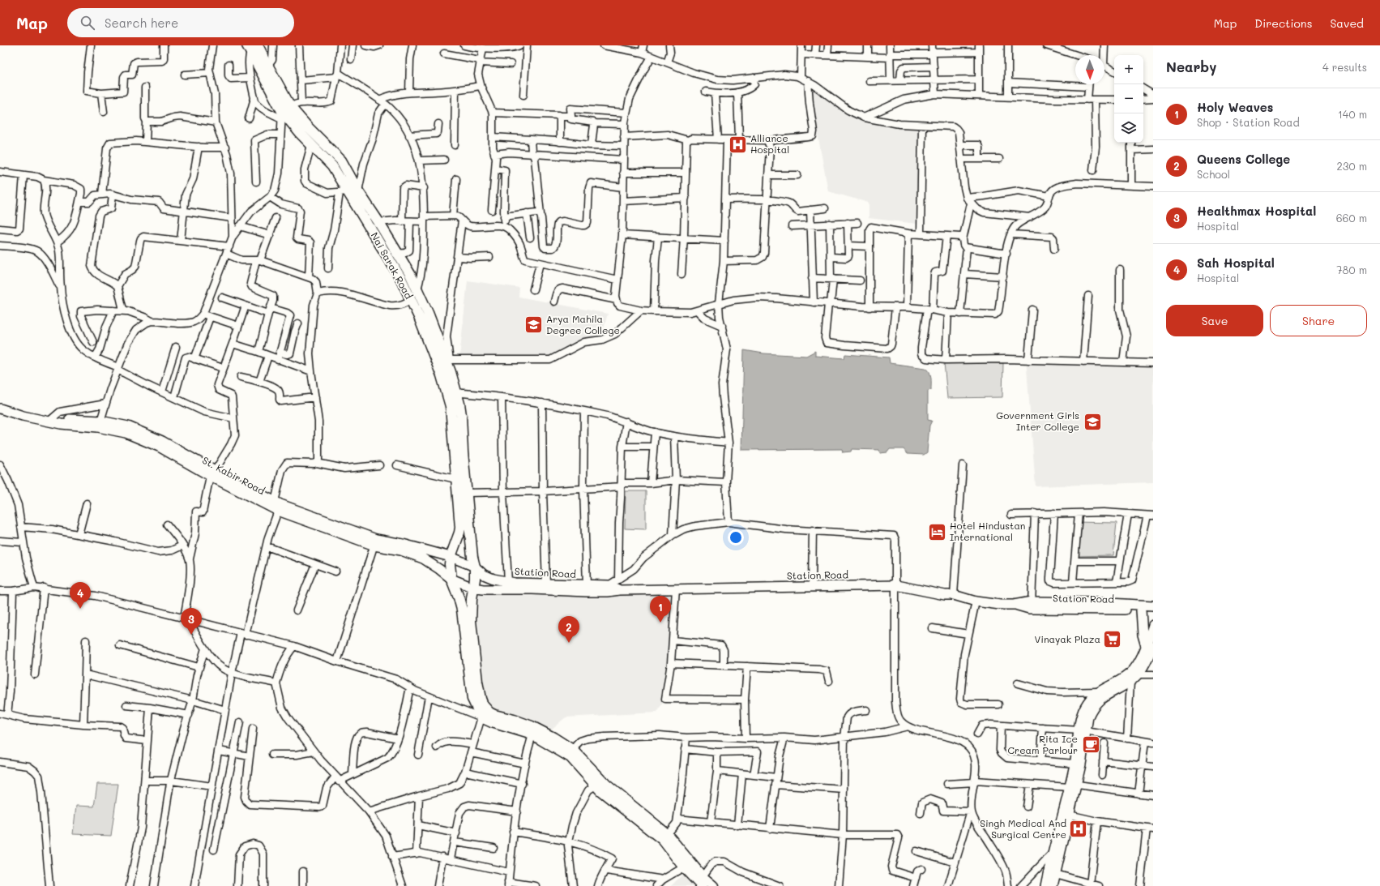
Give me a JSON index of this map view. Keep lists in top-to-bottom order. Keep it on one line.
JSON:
{"streets":{"main road":["Nai Sarak Road"],"street":["St. Kabir Road","Station Road"]},"crossings":[["Nai Sarak Road","St. Kabir Road"],["Nai Sarak Road","Station Road"],["St. Kabir Road","Station Road"]],"places":{"hospital":["Alliance Hospital","Singh Medical And Surgical Centre"],"school or university":["Arya Mahila Degree College","Government Girls Inter College"],"hotel":["Hotel Hindustan International"],"supermarket":["Vinayak Plaza"],"cafe":["Rita Ice Cream Parlour"]},"north":"bottom","page":{"header":"Map","search":"Search here","nav":["Map","Directions","Saved"],"heading":["Nearby","4 results"],"map_buttons":["+","−"],"list":[{"mark":"1","name":"Holy Weaves","note":"Shop · Station Road","value":"140 m"},{"mark":"2","name":"Queens College","note":"School","value":"230 m"},{"mark":"3","name":"Healthmax Hospital","note":"Hospital","value":"660 m"},{"mark":"4","name":"Sah Hospital","note":"Hospital","value":"780 m"}],"buttons":["Save","Share"],"pins":["4","1","3","2"]}}
